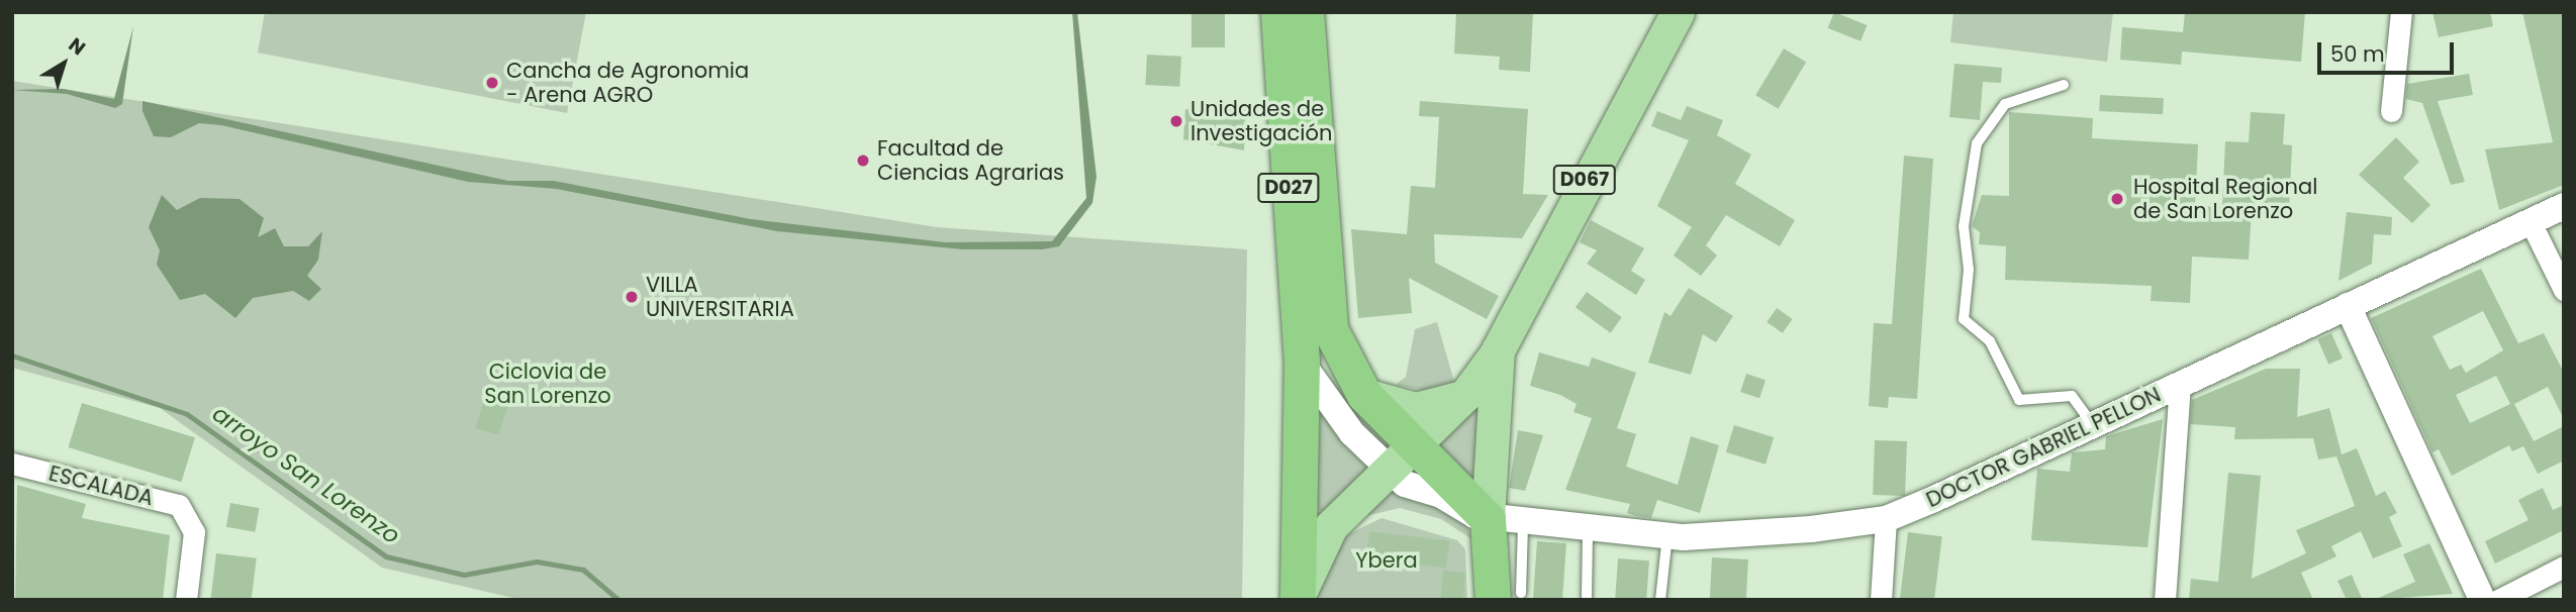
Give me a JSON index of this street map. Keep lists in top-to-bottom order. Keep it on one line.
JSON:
{"streets":{"highway":["D027"],"main road":["D067"],"street":["DOCTOR GABRIEL PELLON","ESCALADA"]},"crossings":[["D067","D027"],["D067","DOCTOR GABRIEL PELLON"],["D027","DOCTOR GABRIEL PELLON"]],"water":["arroyo San Lorenzo"],"parks":["Ciclovia de San Lorenzo","Ybera"],"places":["Cancha de Agronomia - Arena AGRO","Unidades de Investigación","Facultad de Ciencias Agrarias","Hospital Regional de San Lorenzo","VILLA UNIVERSITARIA"],"scale_bar":"50 m","north":"top right"}
